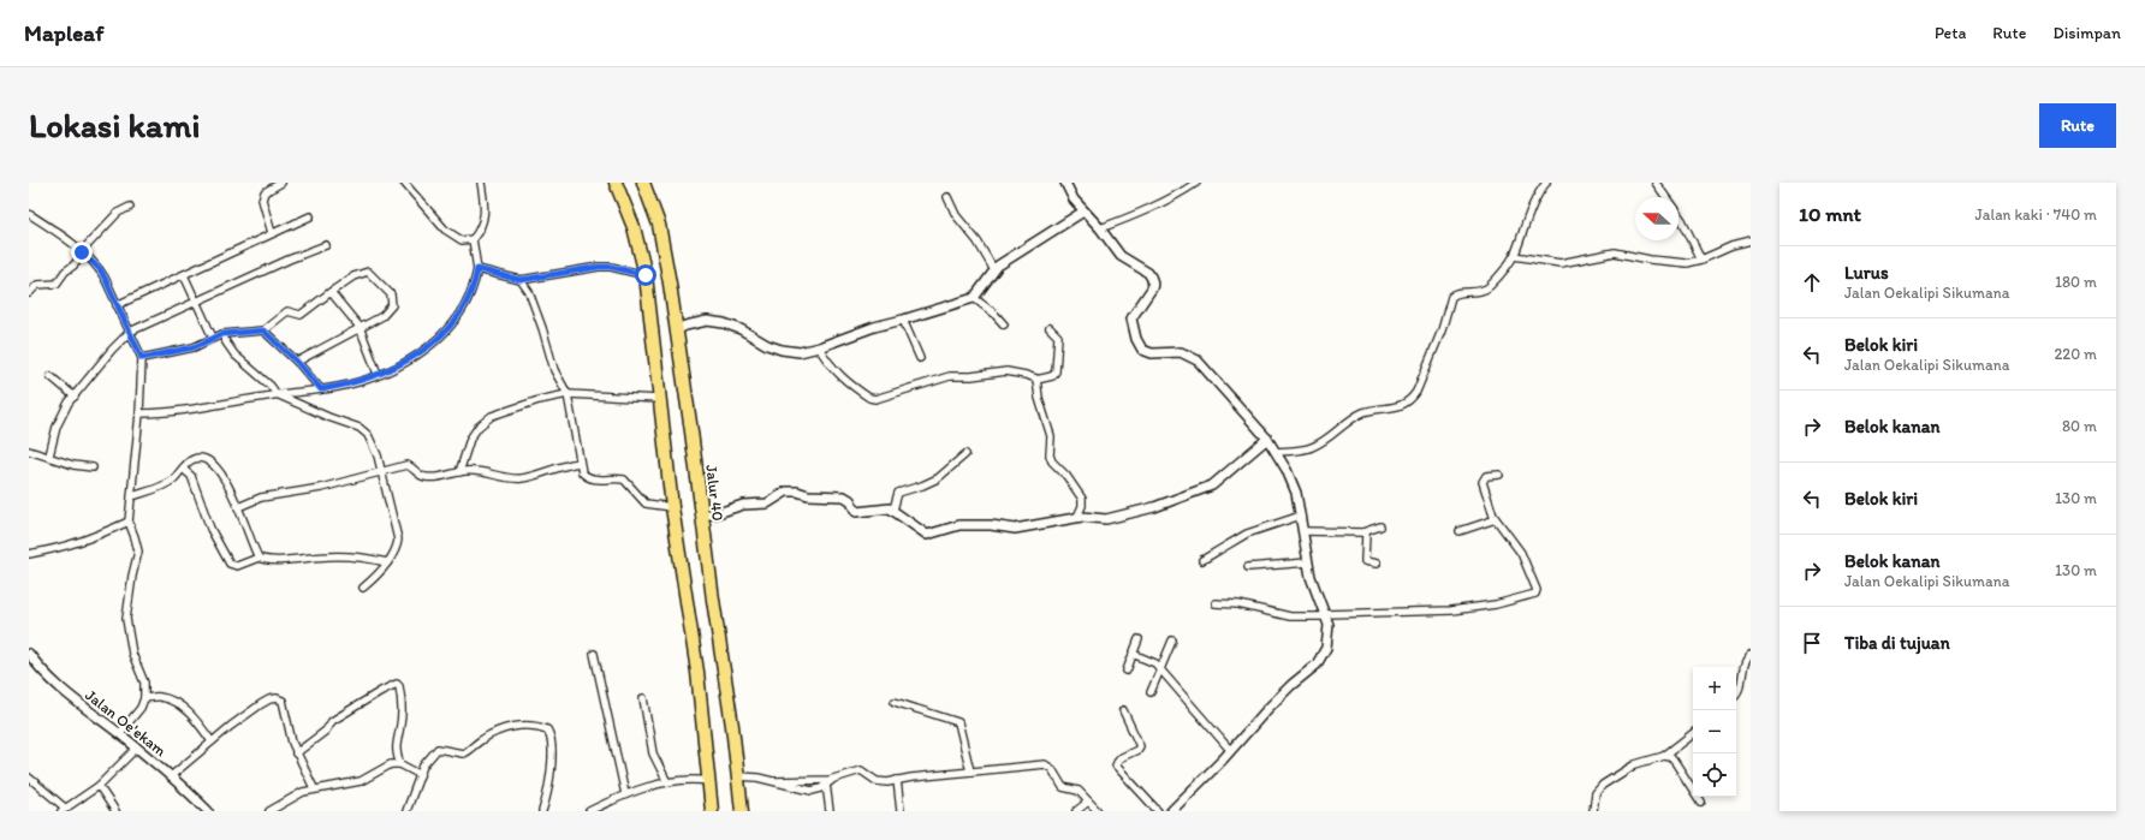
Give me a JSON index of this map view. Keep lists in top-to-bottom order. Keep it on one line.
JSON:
{"streets":{"highway":["Jalur 40"],"street":["Jalan Oe'ekam"]},"north":"left","page":{"header":"Mapleaf","nav":["Peta","Rute","Disimpan"],"buttons":"Rute","title":"Lokasi kami","heading":["10 mnt","Jalan kaki · 740 m"],"list":[["Lurus","Jalan Oekalipi Sikumana","180 m"],["Belok kiri","Jalan Oekalipi Sikumana","220 m"],["Belok kanan","80 m"],["Belok kiri","130 m"],["Belok kanan","Jalan Oekalipi Sikumana","130 m"],"Tiba di tujuan"],"map_buttons":["+","−"]}}
